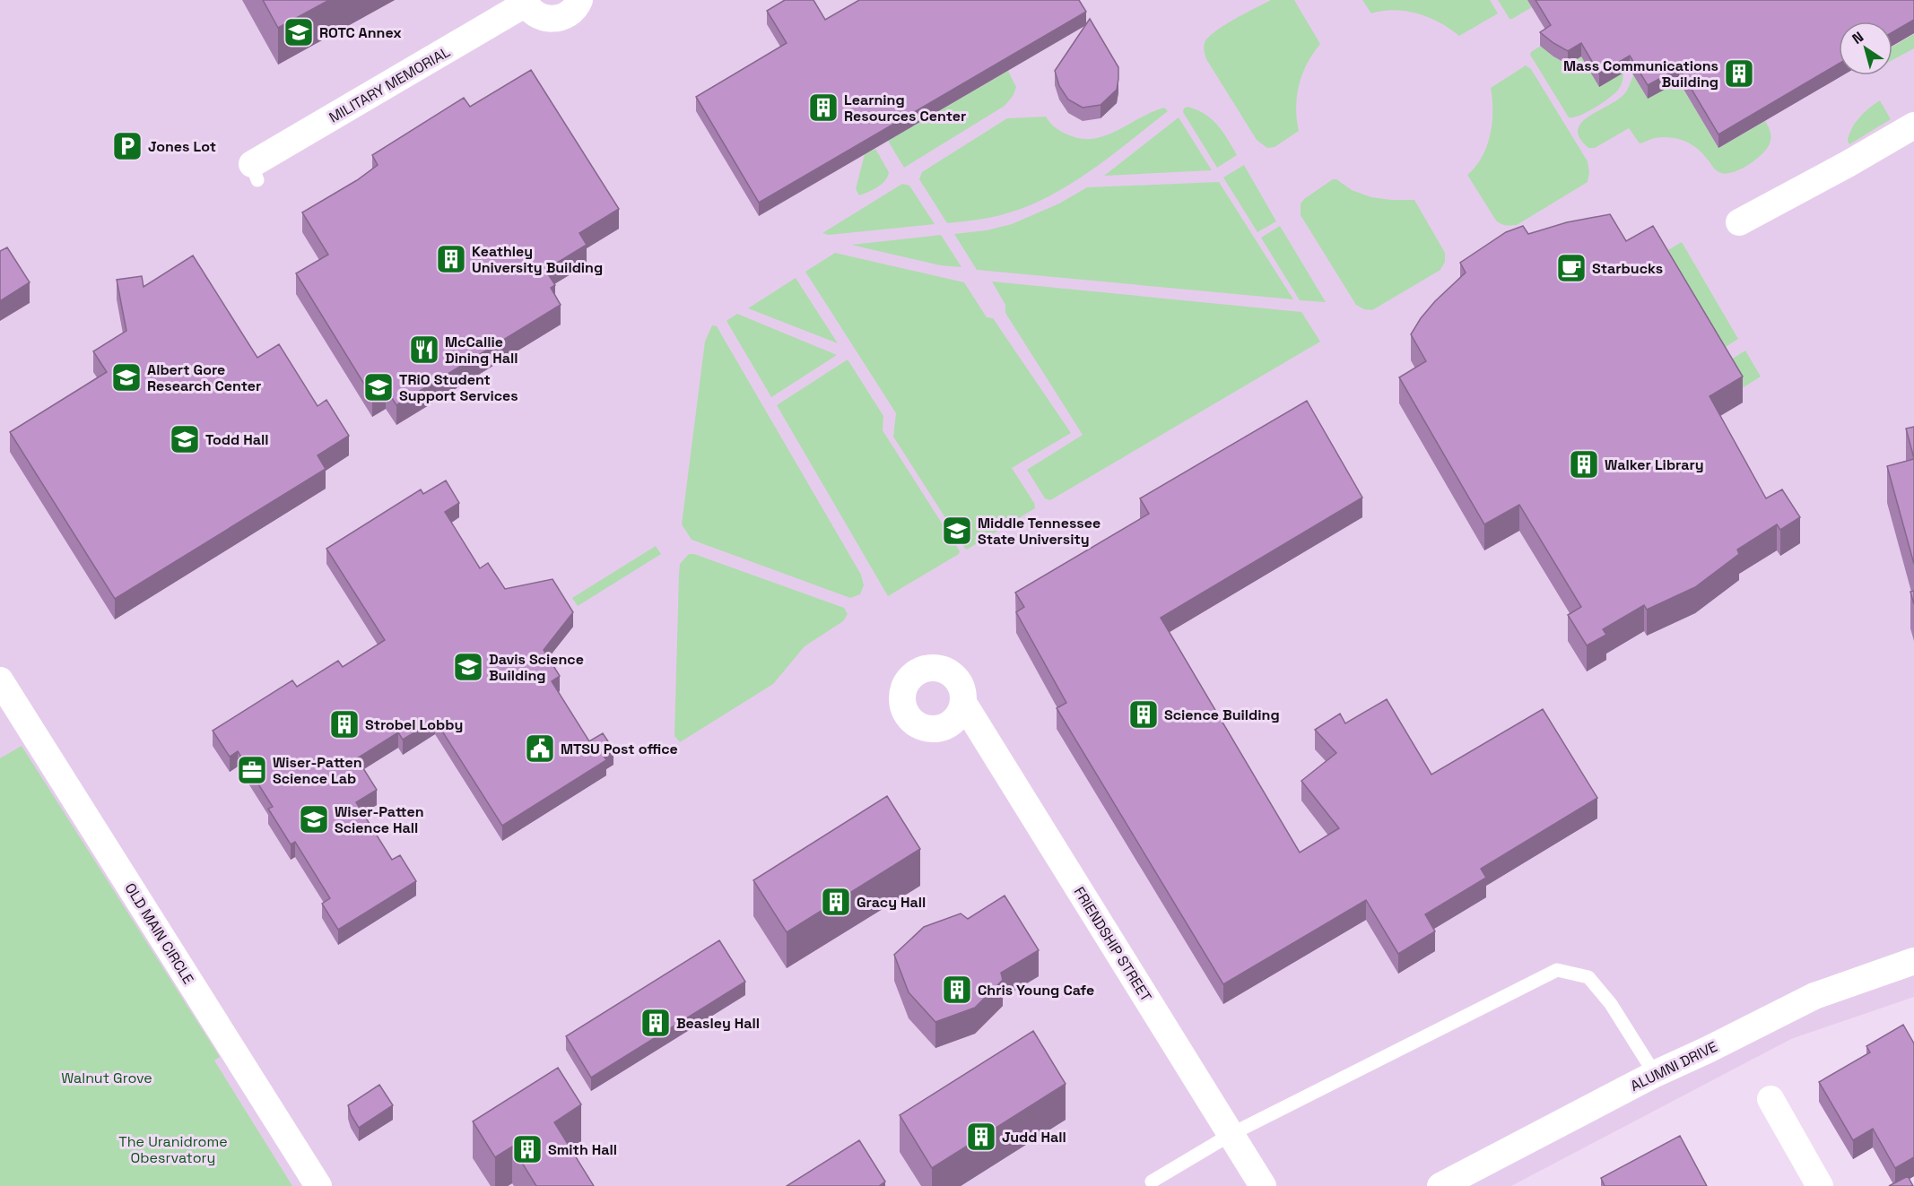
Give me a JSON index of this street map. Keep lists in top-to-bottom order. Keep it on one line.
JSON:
{"streets":{"street":["MILITARY MEMORIAL","OLD MAIN CIRCLE","FRIENDSHIP STREET","ALUMNI DRIVE"]},"parks":["Walnut Grove","The Uranidrome Obesrvatory"],"places":{"school or university":["ROTC Annex","Albert Gore Research Center","TRiO Student Support Services","Todd Hall","Middle Tennessee State University","Davis Science Building","Wiser-Patten Science Hall"],"building":["Mass Communications Building","Learning Resources Center","Keathley University Building","Walker Library","Science Building","Strobel Lobby","Gracy Hall","Chris Young Cafe","Beasley Hall","Judd Hall","Smith Hall"],"parking":["Jones Lot"],"cafe":["Starbucks"],"restaurant":["McCallie Dining Hall"],"public building":["MTSU Post office"],"office":["Wiser-Patten Science Lab"]},"north":"top left"}
